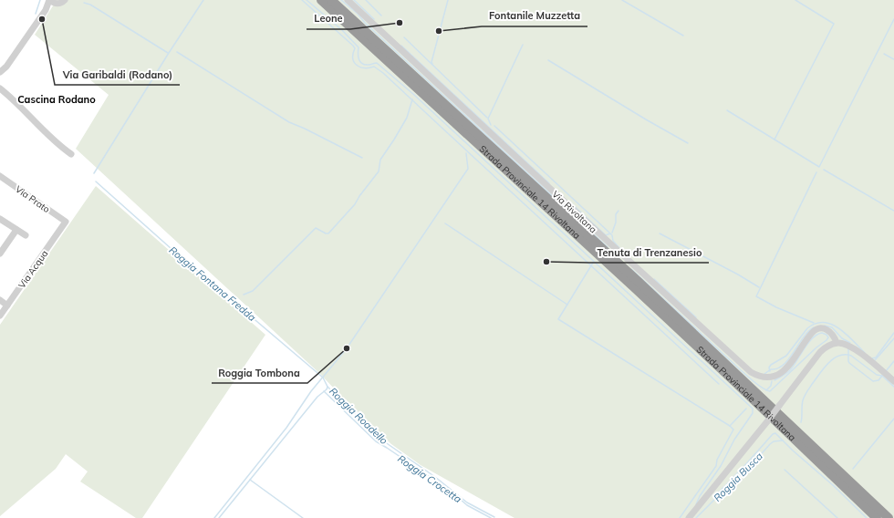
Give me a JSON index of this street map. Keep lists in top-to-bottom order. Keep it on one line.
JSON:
{"streets":{"highway":["Strada Provinciale 14 Rivoltana"],"street":["Via Prato","Via Rivoltana","Via Acqua"]},"crossings":[["Via Prato","Via Acqua"]],"districts":["Cascina Rodano"],"water":["Roggia Fontana Fredda","Roggia Roadello","Roggia Busca","Roggia Crocetta"],"places":["Via Garibaldi (Rodano)","Leone","Fontanile Muzzetta","Tenuta di Trenzanesio","Roggia Tombona"]}
